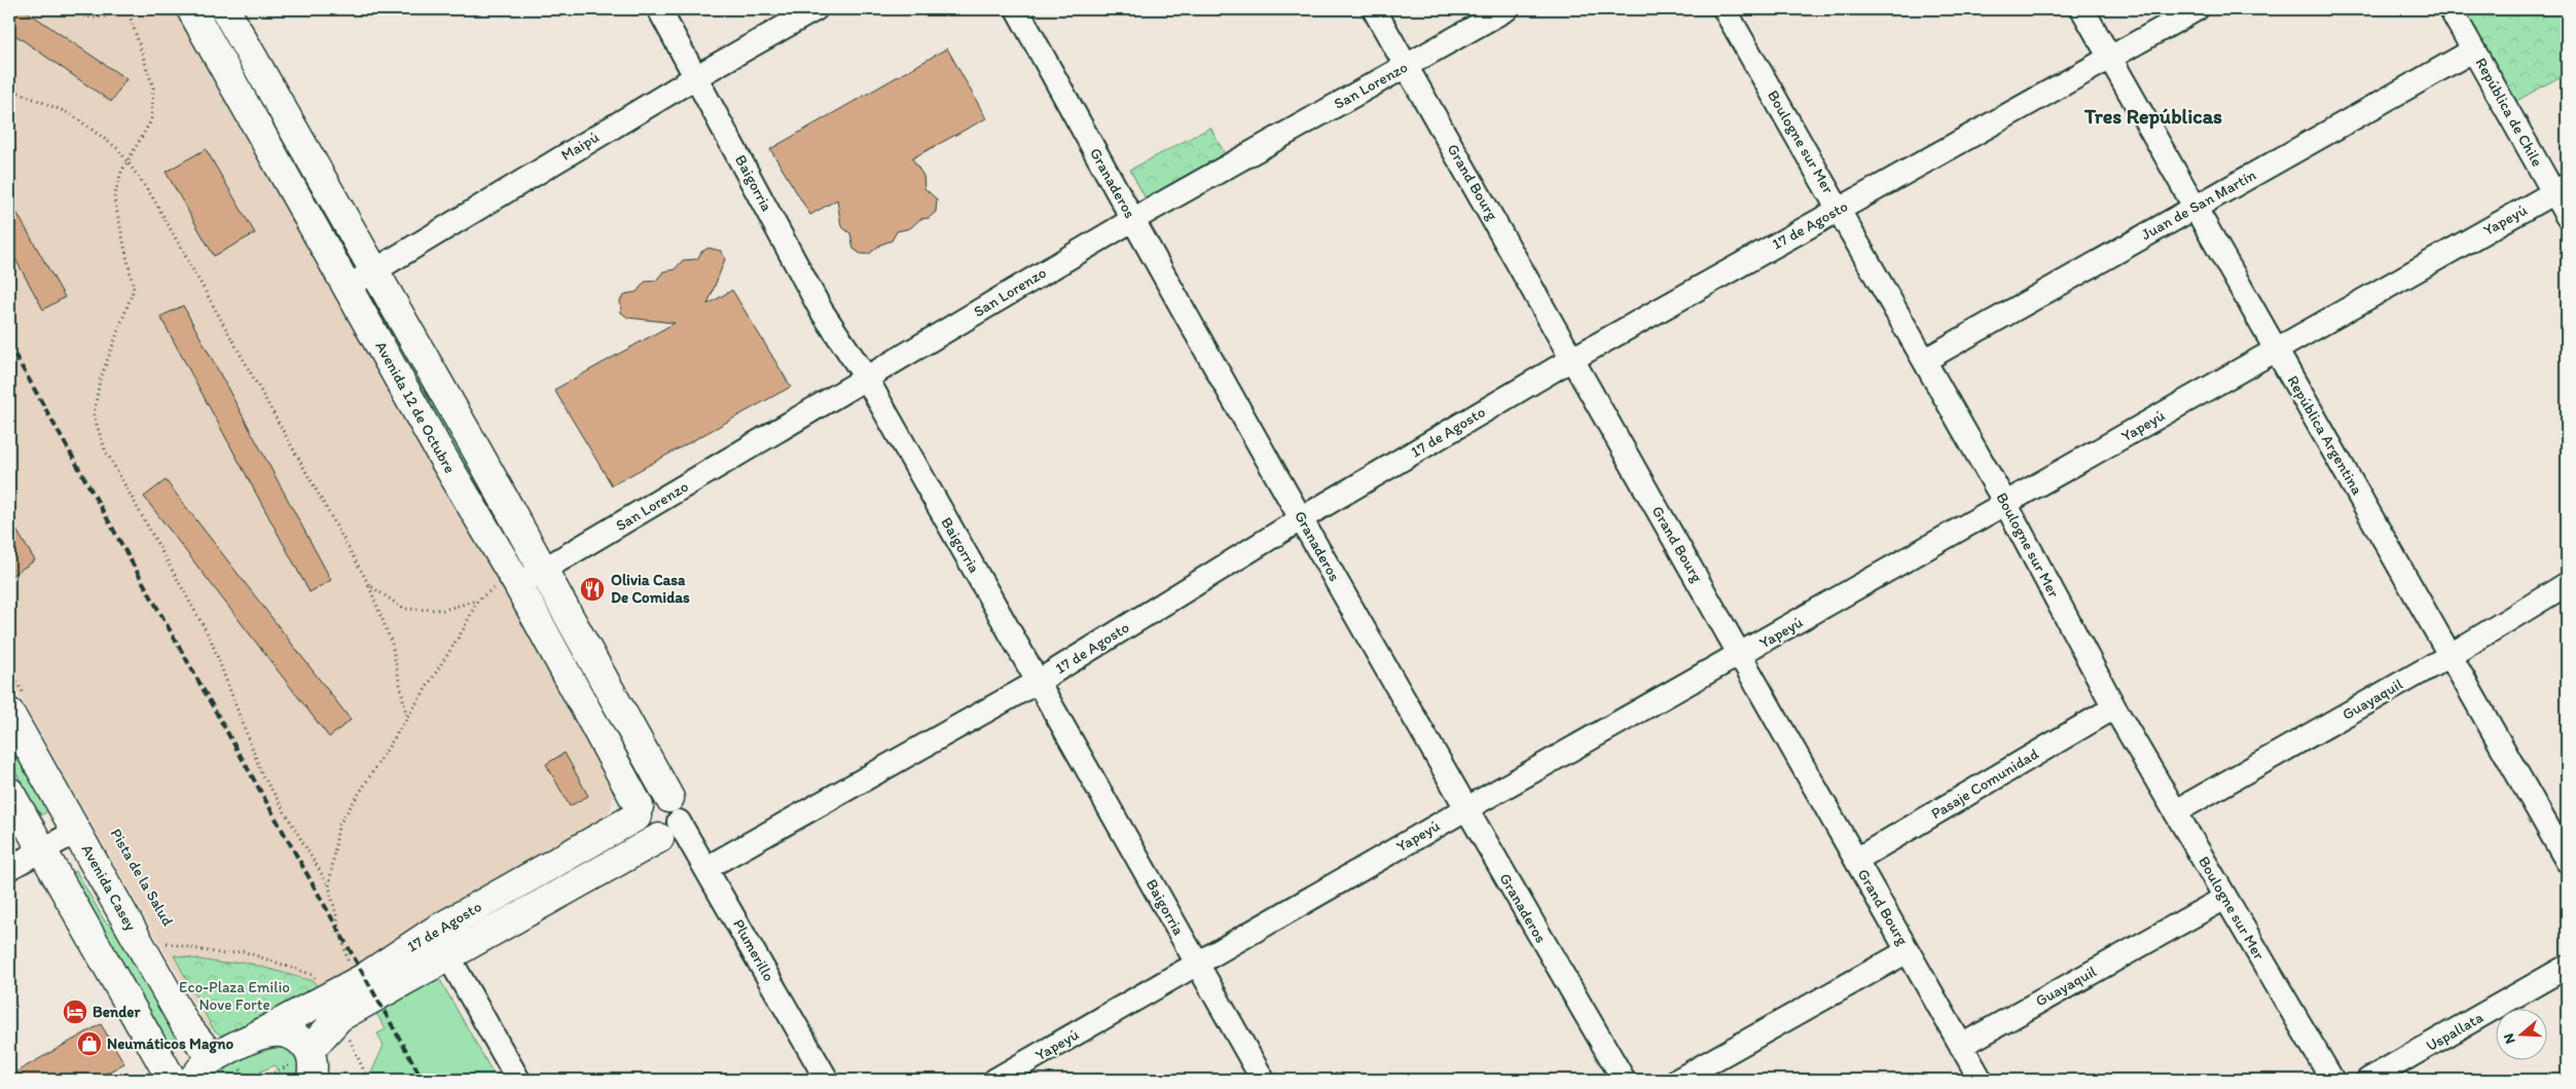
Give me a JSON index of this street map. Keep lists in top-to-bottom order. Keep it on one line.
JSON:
{"streets":{"main road":["17 de Agosto","Avenida 12 de Octubre","Avenida Casey"],"street":["San Lorenzo","República de Chile","Boulogne sur Mer","Maipú","Grand Bourg","Baigorria","Granaderos","Juan de San Martín","Yapeyú","República Argentina","Guayaquil","Pasaje Comunidad","Plumerillo","Uspallata"],"path":["Pista de la Salud"]},"crossings":[["San Lorenzo","Grand Bourg"],["San Lorenzo","Baigorria"],["San Lorenzo","Granaderos"],["San Lorenzo","Avenida 12 de Octubre"],["República de Chile","Juan de San Martín"],["República de Chile","Yapeyú"],["Boulogne sur Mer","Juan de San Martín"],["Boulogne sur Mer","Yapeyú"],["Boulogne sur Mer","17 de Agosto"],["Boulogne sur Mer","Guayaquil"],["Boulogne sur Mer","Pasaje Comunidad"],["Maipú","Baigorria"],["Maipú","Avenida 12 de Octubre"],["Grand Bourg","Yapeyú"],["Grand Bourg","17 de Agosto"],["Grand Bourg","Guayaquil"],["Grand Bourg","Pasaje Comunidad"],["Baigorria","Yapeyú"],["Baigorria","17 de Agosto"],["Granaderos","Yapeyú"],["Granaderos","17 de Agosto"],["Juan de San Martín","República Argentina"],["Yapeyú","República Argentina"],["17 de Agosto","Avenida 12 de Octubre"],["17 de Agosto","República Argentina"],["17 de Agosto","Pista de la Salud"],["17 de Agosto","Plumerillo"],["Avenida 12 de Octubre","Plumerillo"],["República Argentina","Guayaquil"]],"districts":["Tres Repúblicas"],"parks":["Eco-Plaza Emilio Nove Forte"],"places":{"restaurant":["Olivia Casa De Comidas"],"hotel":["Bender"],"shop":["Neumáticos Magno"]},"north":"left"}
